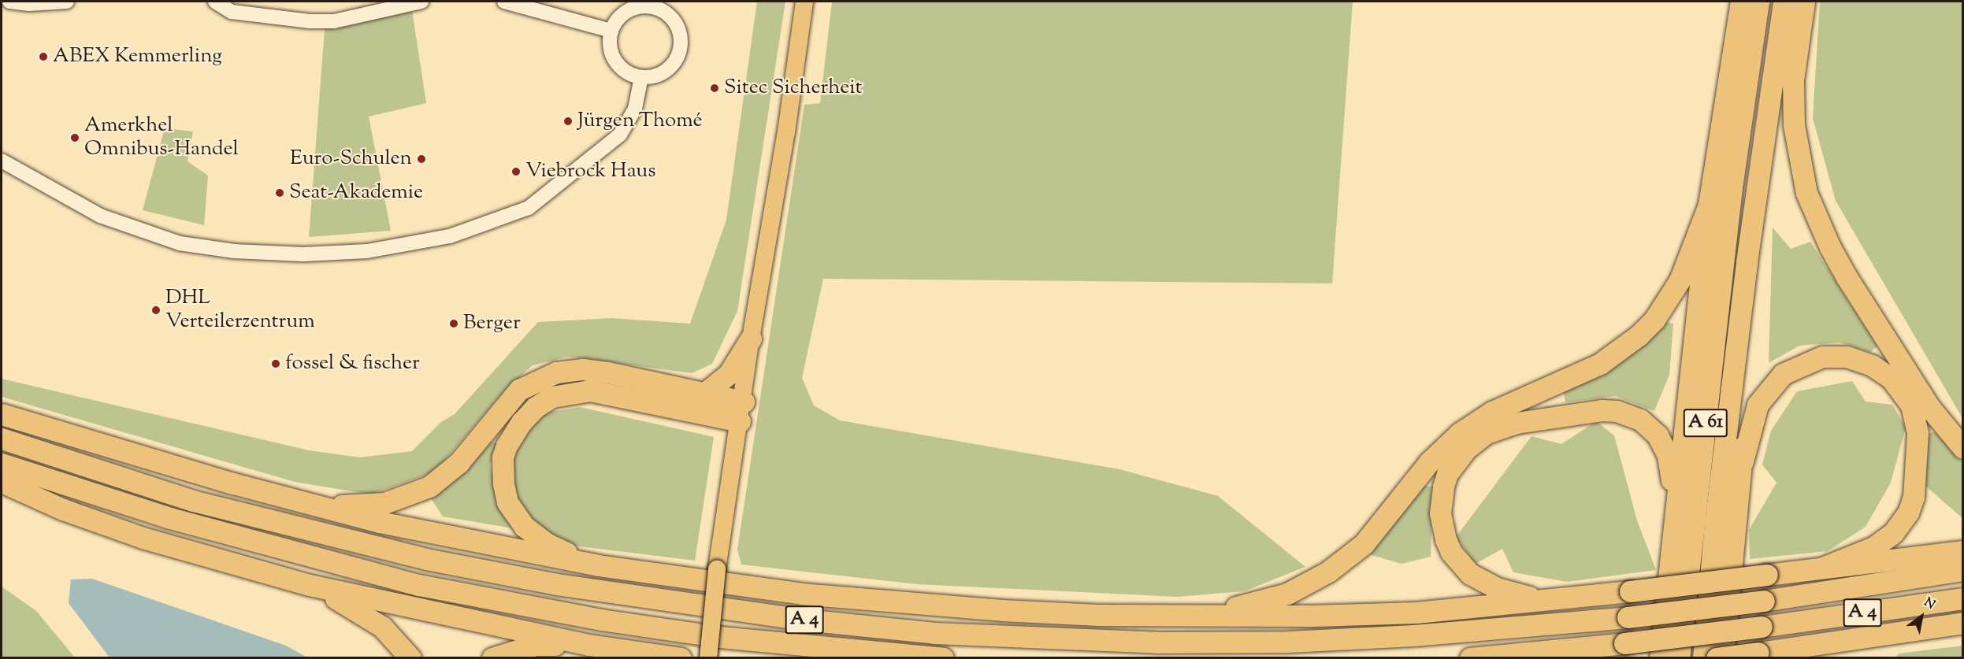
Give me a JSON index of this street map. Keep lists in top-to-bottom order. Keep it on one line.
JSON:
{"streets":{"highway":["A 61","A 4"]},"places":["ABEX Kemmerling","Sitec Sicherheit","Jürgen Thomé","Amerkhel Omnibus-Handel","Euro-Schulen","Viebrock Haus","Seat-Akademie","DHL Verteilerzentrum","Berger","fossel & fischer"],"north":"top right"}
